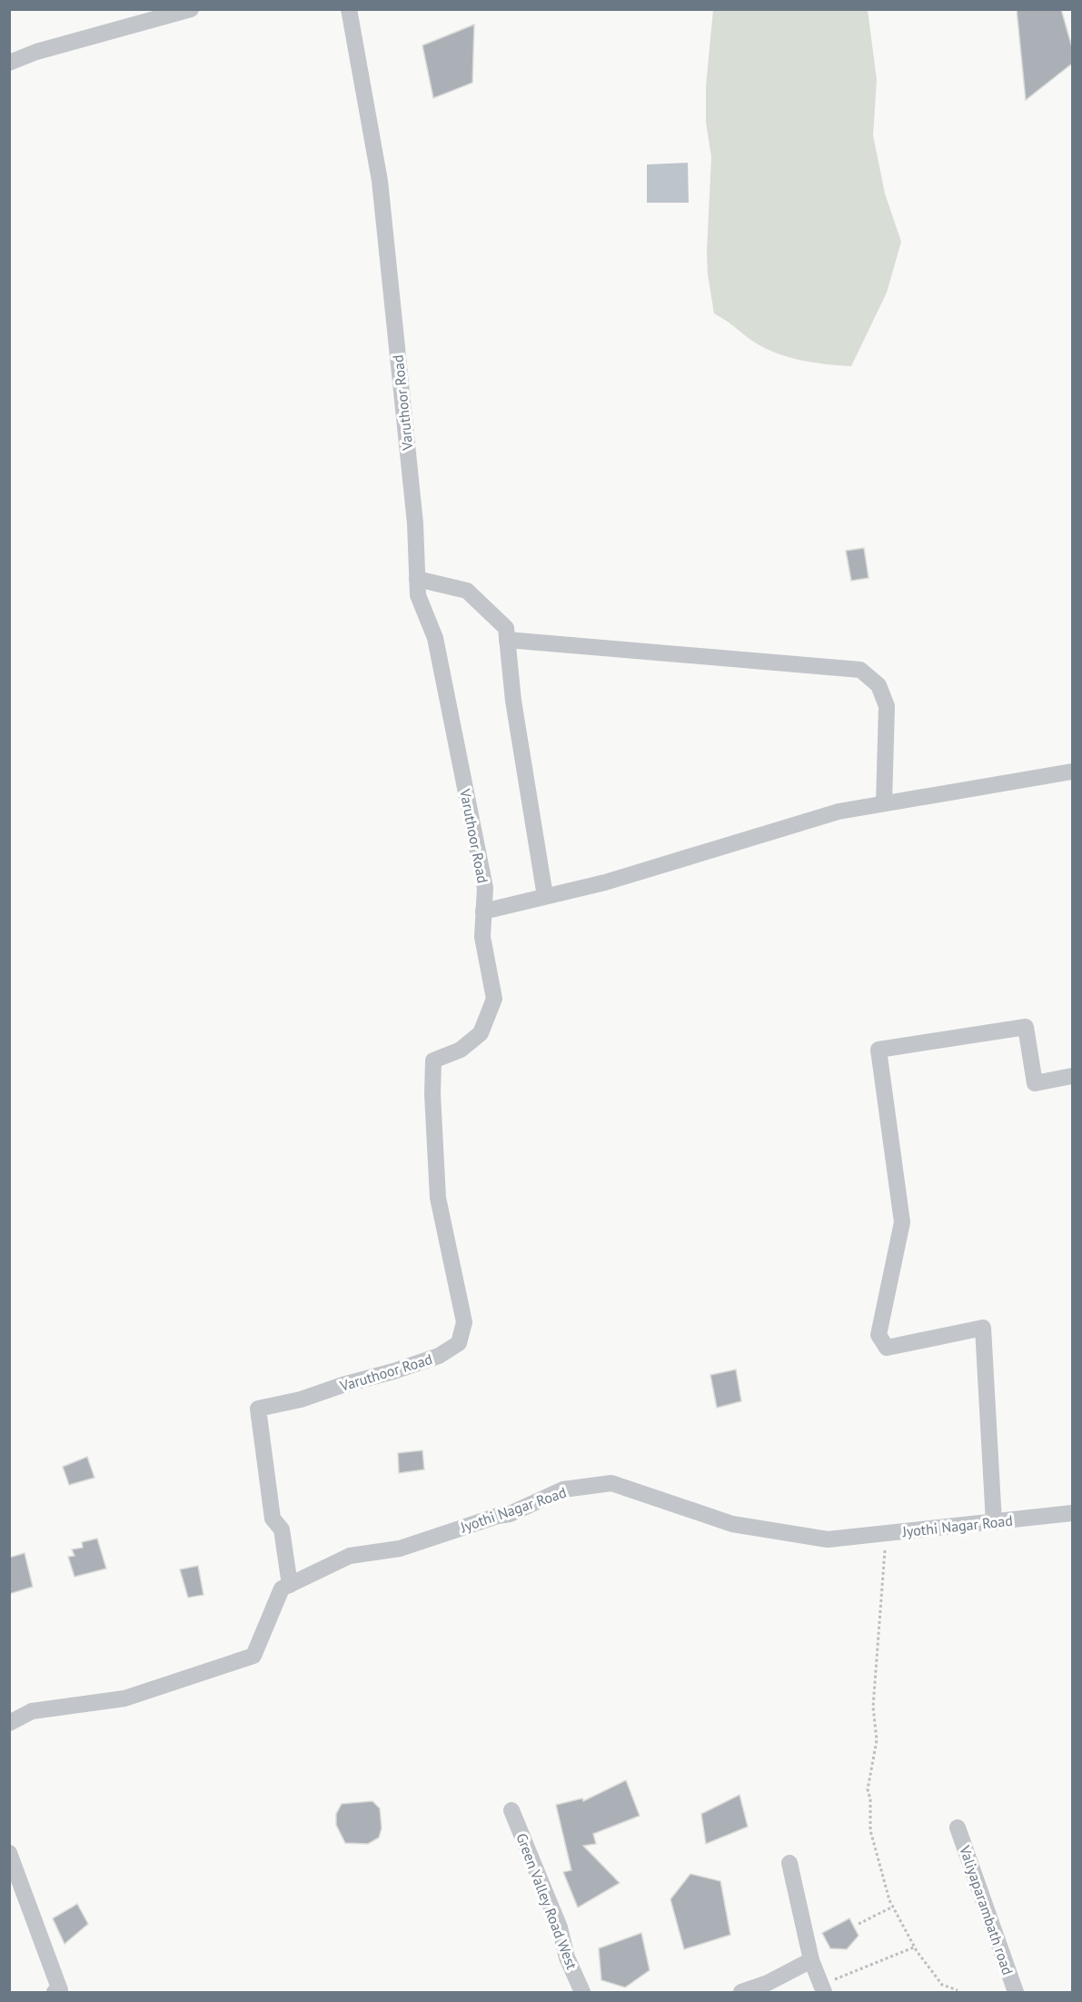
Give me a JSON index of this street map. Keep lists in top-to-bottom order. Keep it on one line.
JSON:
{"streets":{"street":["Varuthoor Road","Jyothi Nagar Road","Green Valley Road West","Valiyaparambath road"]},"crossings":[["Varuthoor Road","Jyothi Nagar Road"]]}
